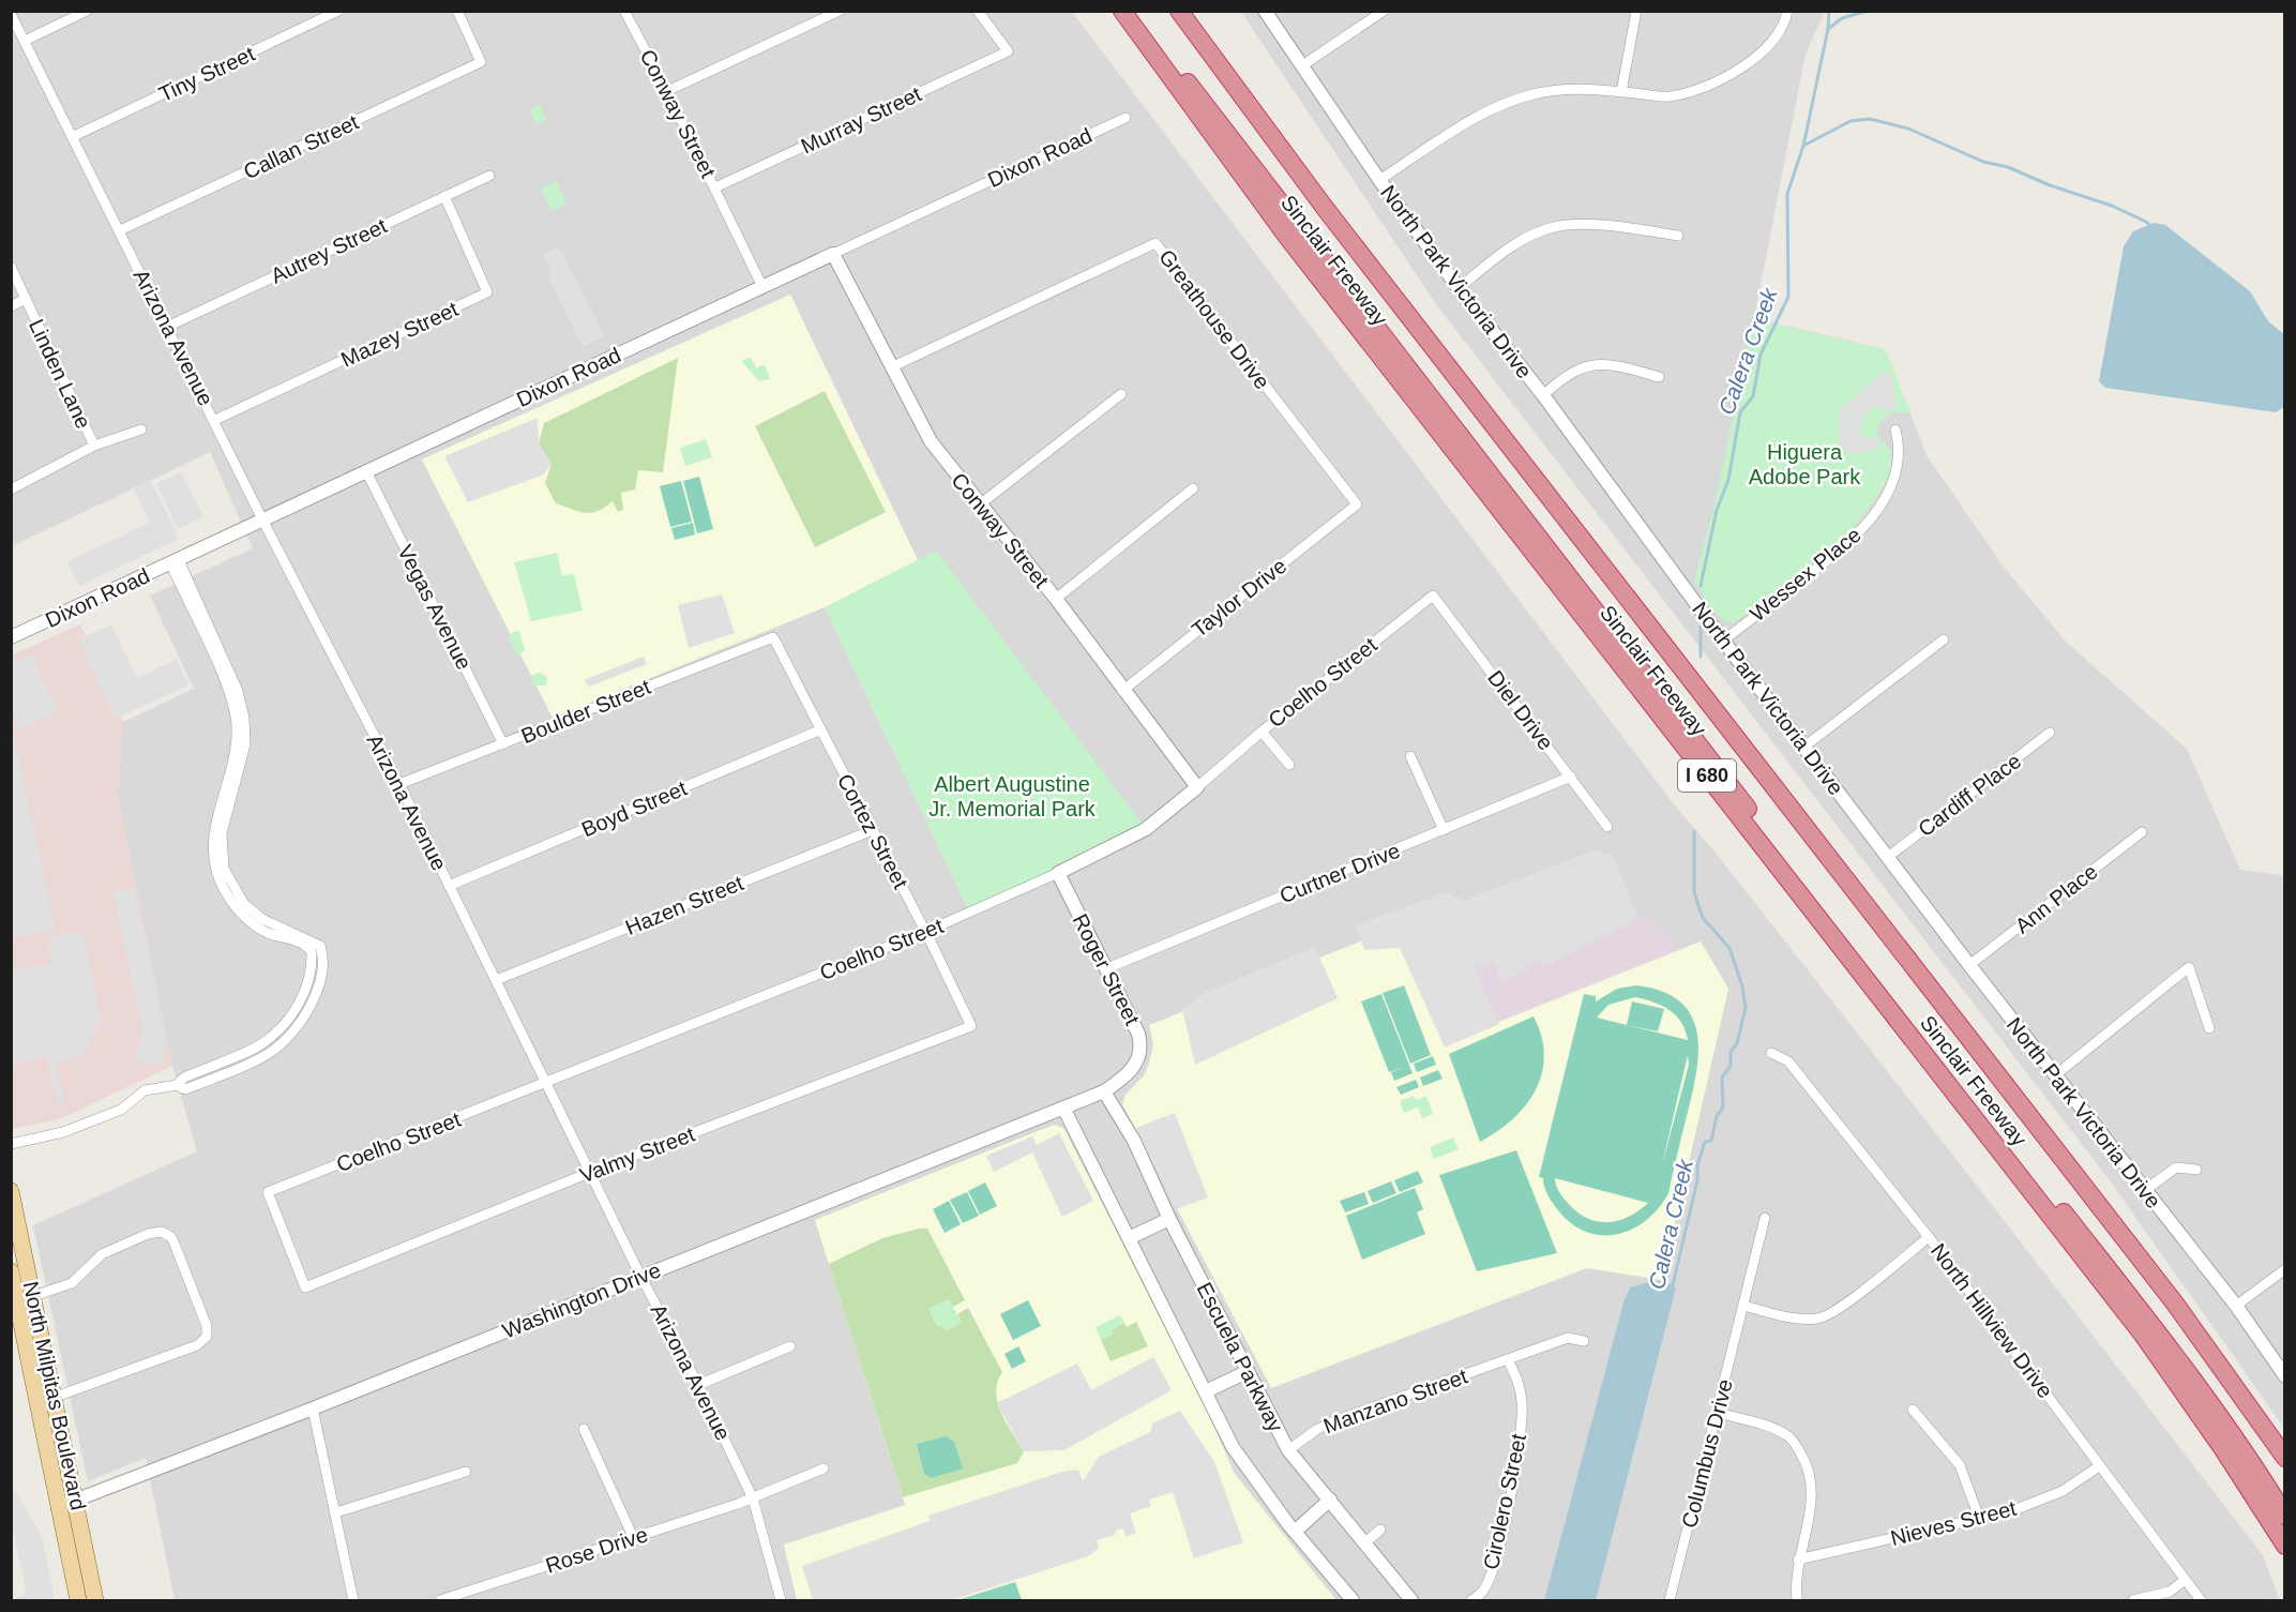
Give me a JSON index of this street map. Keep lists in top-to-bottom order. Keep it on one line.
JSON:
{"streets":{"highway":["Sinclair Freeway","I 680"],"main road":["North Milpitas Boulevard"],"street":["Tiny Street","Conway Street","Murray Street","Callan Street","Dixon Road","Autrey Street","North Park Victoria Drive","Greathouse Drive","Mazey Street","Arizona Avenue","Linden Lane","Wessex Place","Taylor Drive","Vegas Avenue","Coelho Street","Diel Drive","Boulder Street","Cardiff Place","Boyd Street","Cortez Street","Curtner Drive","Ann Place","Hazen Street","Roger Street","Valmy Street","Washington Drive","North Hillview Drive","Escuela Parkway","Manzano Street","Columbus Drive","Cirolero Street","Nieves Street","Rose Drive"]},"crossings":[["Tiny Street","Arizona Avenue"],["Conway Street","Murray Street"],["Conway Street","Dixon Road"],["Conway Street","Greathouse Drive"],["Conway Street","Taylor Drive"],["Conway Street","Coelho Street"],["Callan Street","Arizona Avenue"],["Dixon Road","Arizona Avenue"],["Dixon Road","Vegas Avenue"],["Autrey Street","Mazey Street"],["Autrey Street","Arizona Avenue"],["North Park Victoria Drive","Wessex Place"],["North Park Victoria Drive","Cardiff Place"],["North Park Victoria Drive","Ann Place"],["Greathouse Drive","Taylor Drive"],["Mazey Street","Arizona Avenue"],["Arizona Avenue","Coelho Street"],["Arizona Avenue","Boulder Street"],["Arizona Avenue","Boyd Street"],["Arizona Avenue","Hazen Street"],["Arizona Avenue","Valmy Street"],["Arizona Avenue","Washington Drive"],["Arizona Avenue","Rose Drive"],["Vegas Avenue","Boulder Street"],["Coelho Street","Diel Drive"],["Coelho Street","Cortez Street"],["Coelho Street","Roger Street"],["Coelho Street","Valmy Street"],["Diel Drive","Curtner Drive"],["Boulder Street","Cortez Street"],["Boyd Street","Cortez Street"],["Cortez Street","Hazen Street"],["Cortez Street","Valmy Street"],["Curtner Drive","Roger Street"],["Roger Street","Washington Drive"],["Roger Street","Escuela Parkway"],["Washington Drive","Escuela Parkway"],["Washington Drive","North Milpitas Boulevard"],["North Hillview Drive","Nieves Street"],["Escuela Parkway","Manzano Street"],["Manzano Street","Cirolero Street"]],"water":["Calera Creek"],"parks":["Higuera Adobe Park","Albert Augustine Jr. Memorial Park"]}
